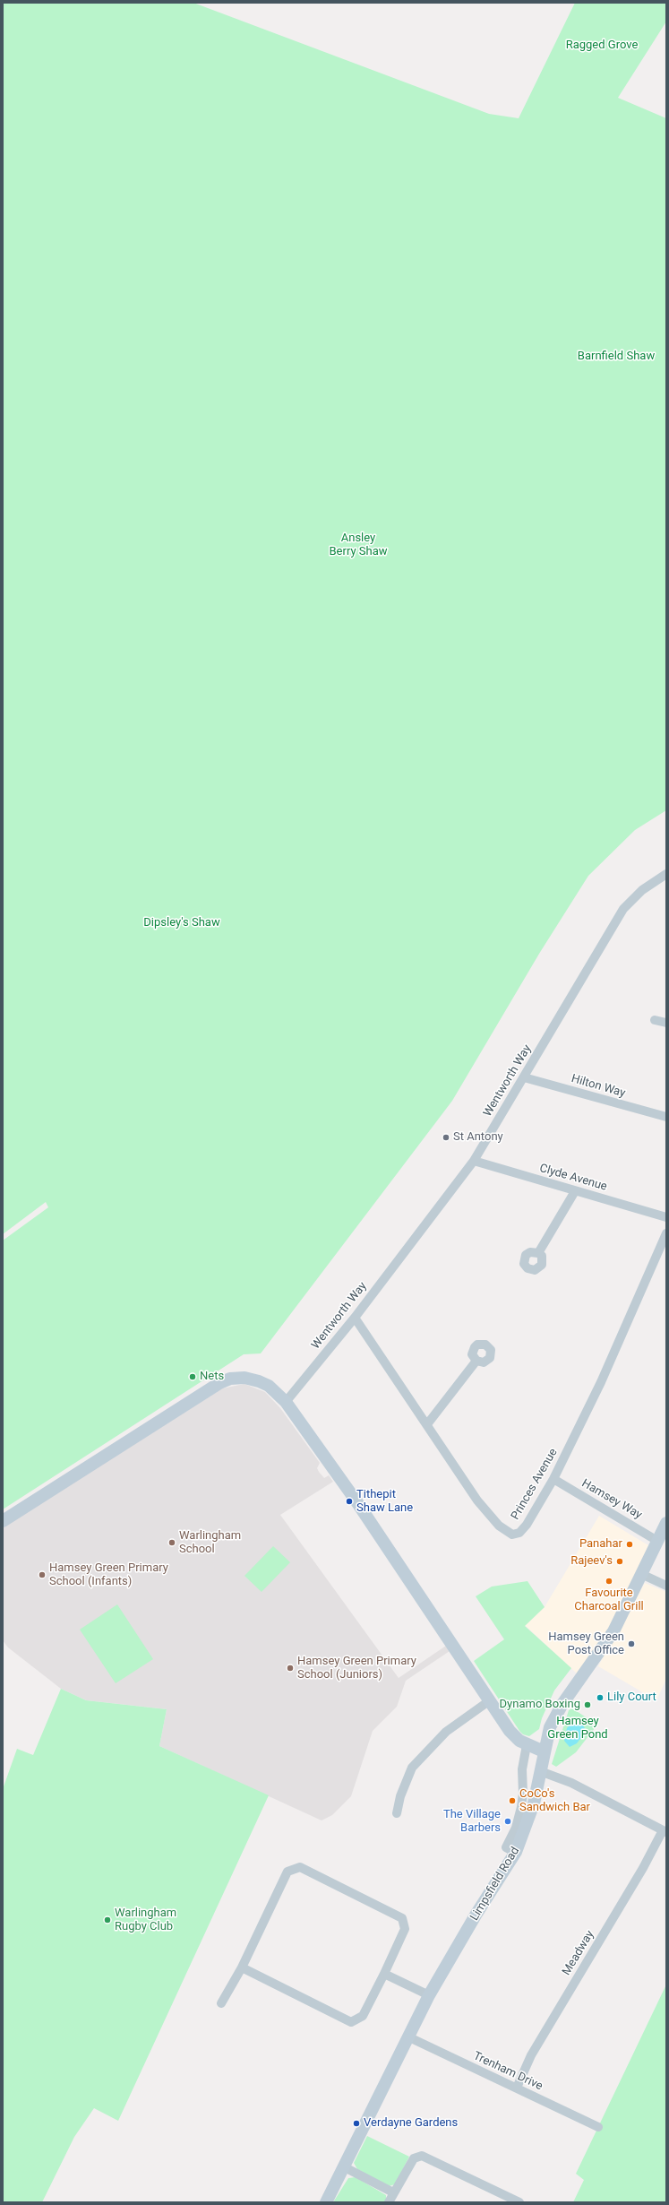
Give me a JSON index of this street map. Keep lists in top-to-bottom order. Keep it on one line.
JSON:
{"streets":{"street":["Wentworth Way","Hilton Way","Clyde Avenue","Princes Avenue","Hamsey Way","Limpsfield Road","Meadway","Trenham Drive"]},"crossings":[["Wentworth Way","Hilton Way"],["Wentworth Way","Clyde Avenue"],["Wentworth Way","Princes Avenue"],["Princes Avenue","Hamsey Way"],["Hamsey Way","Limpsfield Road"],["Limpsfield Road","Trenham Drive"],["Meadway","Trenham Drive"]],"parks":["Ragged Grove","Barnfield Shaw","Ansley Berry Shaw","Dipsley's Shaw","Hamsey Green Pond"],"places":["St Antony","Nets","Tithepit Shaw Lane","Warlingham School","Panahar","Rajeev's","Hamsey Green Primary School (Infants)","Favourite Charcoal Grill","Hamsey Green Post Office","Hamsey Green Primary School (Juniors)","Lily Court","Dynamo Boxing","CoCo's Sandwich Bar","The Village Barbers","Warlingham Rugby Club","Verdayne Gardens"]}
